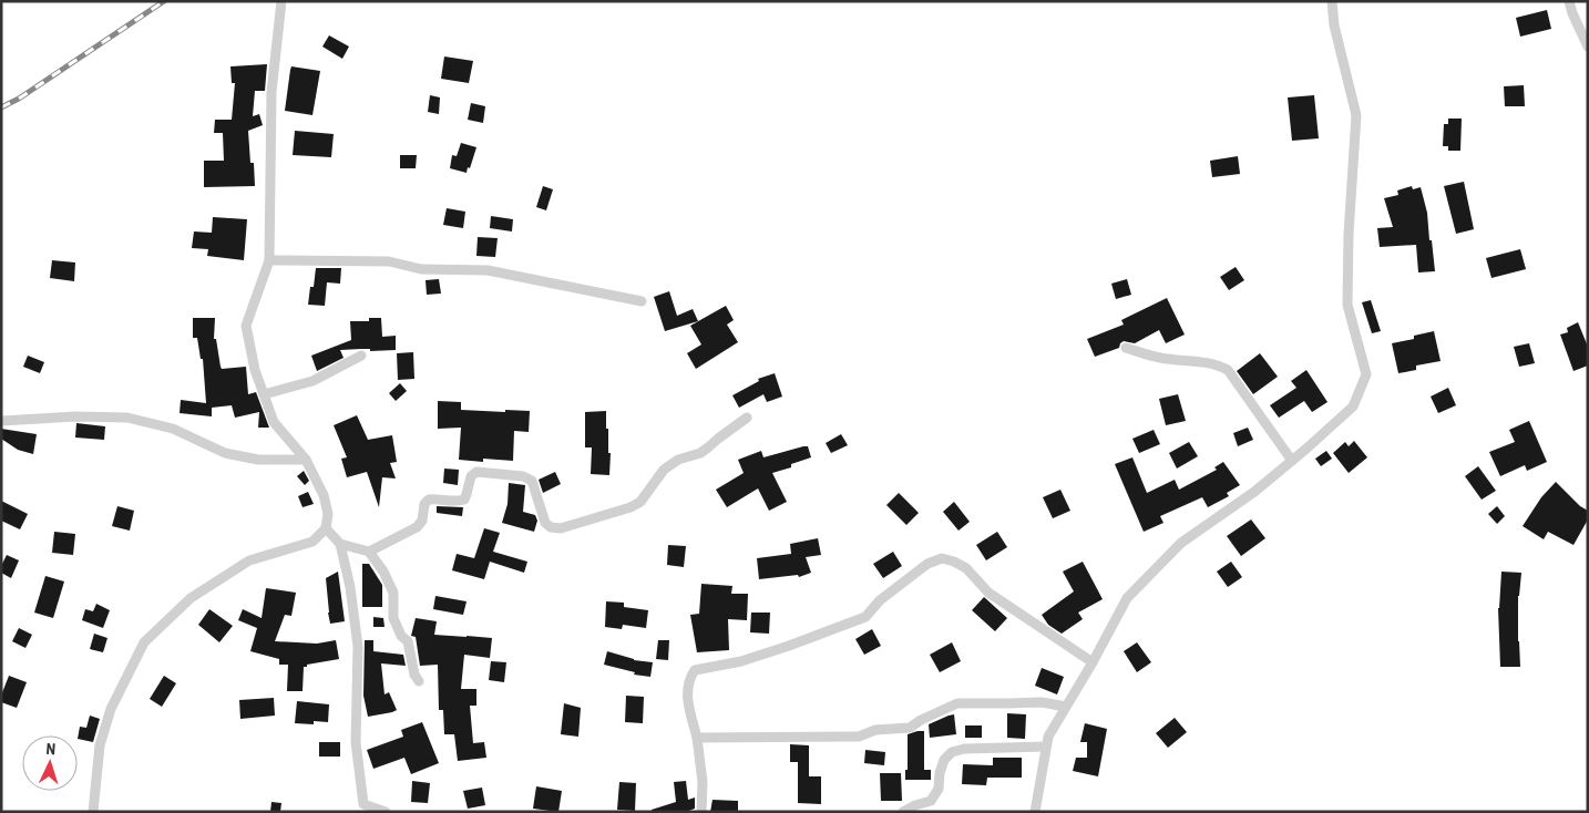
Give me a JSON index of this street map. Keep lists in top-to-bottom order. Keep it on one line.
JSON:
{"north":"top"}
